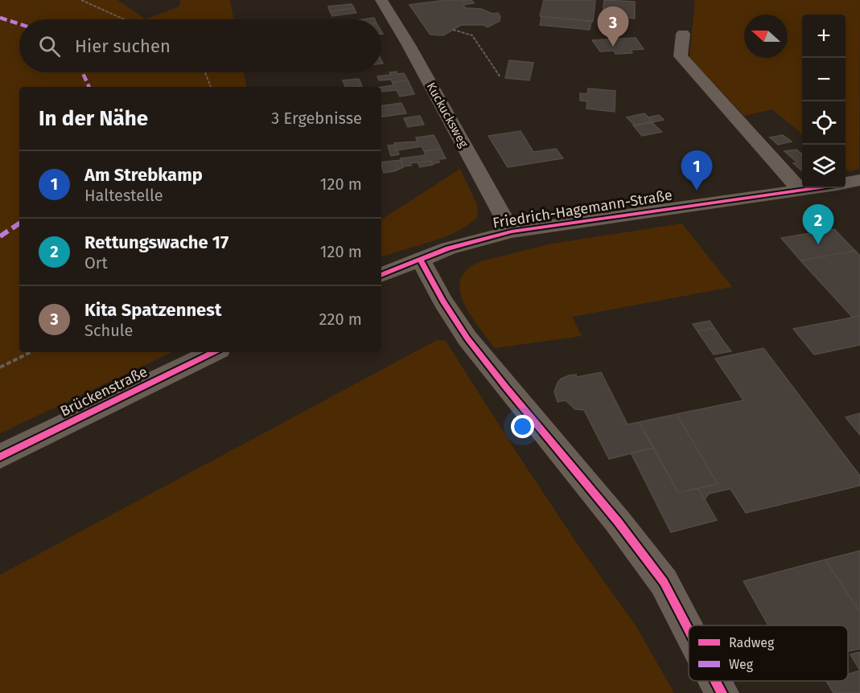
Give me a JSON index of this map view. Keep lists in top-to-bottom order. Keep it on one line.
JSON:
{"streets":{"street":["Kuckucksweg","Friedrich-Hagemann-Straße","Brückenstraße"]},"crossings":[["Kuckucksweg","Friedrich-Hagemann-Straße"]],"legend":["Radweg","Weg"],"north":"left","page":{"pins":["3","1","2"],"map_buttons":["+","−"],"search":"Hier suchen","heading":["In der Nähe","3 Ergebnisse"],"list":[{"mark":"1","name":"Am Strebkamp","note":"Haltestelle","value":"120 m"},{"mark":"2","name":"Rettungswache 17","note":"Ort","value":"120 m"},{"mark":"3","name":"Kita Spatzennest","note":"Schule","value":"220 m"}]}}
